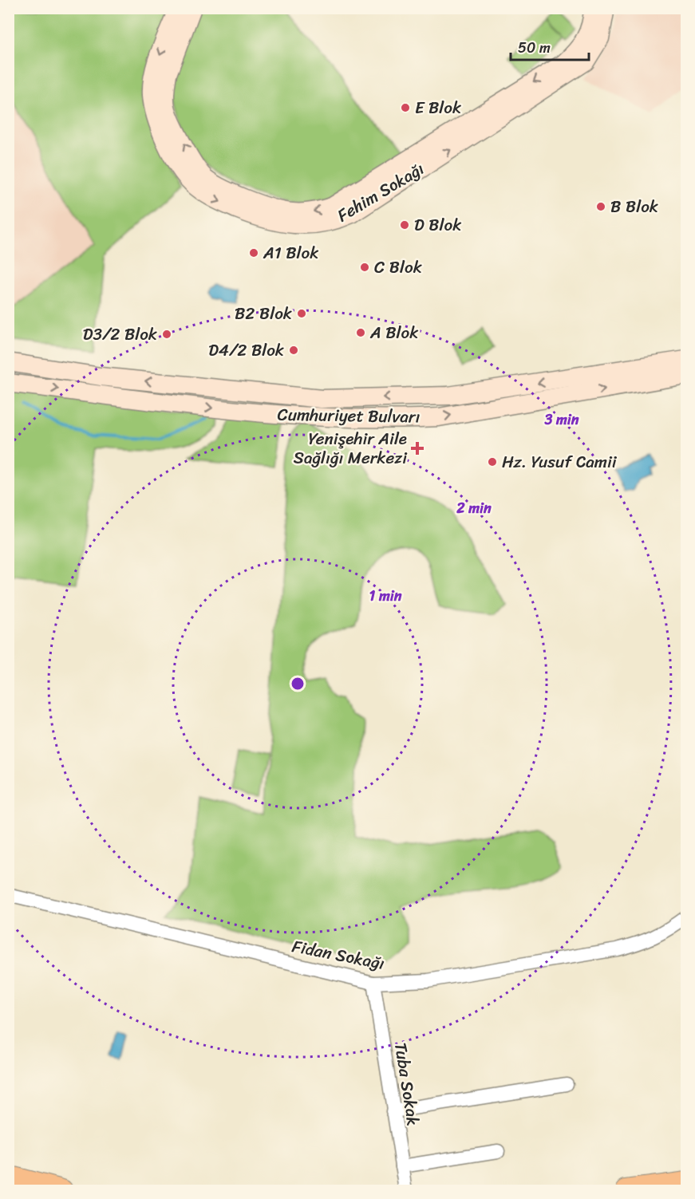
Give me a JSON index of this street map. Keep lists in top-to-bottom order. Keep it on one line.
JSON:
{"streets":{"street":["Fehim Sokağı","Cumhuriyet Bulvarı","Fidan Sokağı","Tuba Sokak"]},"crossings":[["Fidan Sokağı","Tuba Sokak"]],"places":{"other":["E Blok","B Blok","D Blok","A1 Blok","C Blok","B2 Blok","A Blok","D3/2 Blok","D4/2 Blok","Hz. Yusuf Camii"],"health":["Yenişehir Aile Sağlığı Merkezi"]},"scale_bar":"50 m","rings":["3 min","2 min","1 min"]}
